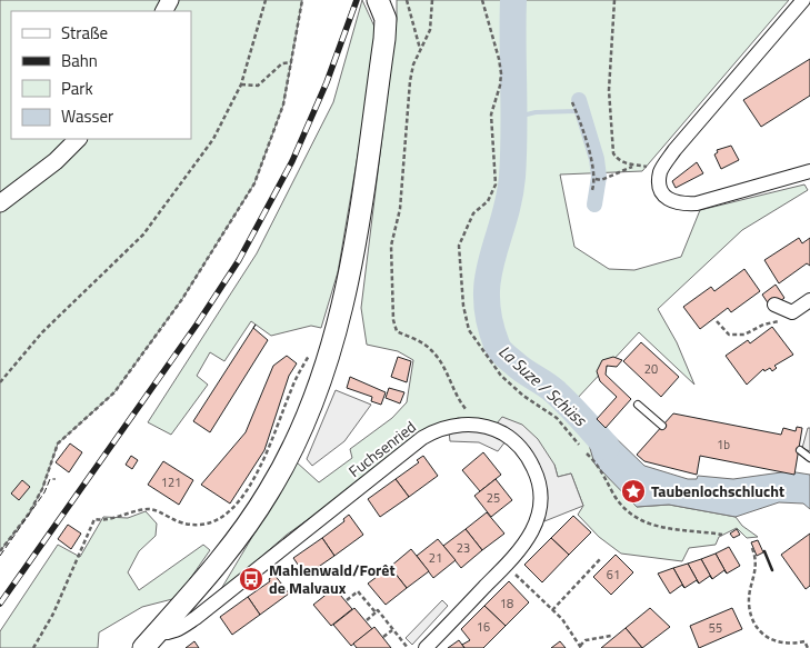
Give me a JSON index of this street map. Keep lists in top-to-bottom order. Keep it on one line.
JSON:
{"streets":{"street":["Fuchsenried"]},"water":["La Suze / Schüss"],"places":{"place":["Taubenlochschlucht"],"bus stop":["Mahlenwald/Forêt de Malvaux"]},"house_numbers":["20","1b","121","25","23","21","61","18","16","55"],"legend":["Straße","Bahn","Park","Wasser"]}
